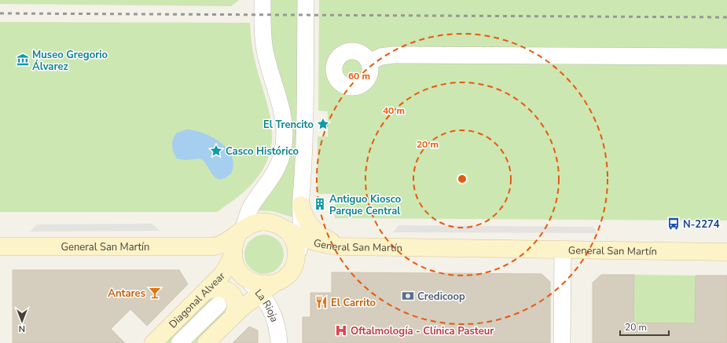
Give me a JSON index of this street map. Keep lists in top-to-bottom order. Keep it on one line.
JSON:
{"streets":{"main road":["General San Martín","Diagonal Alvear"],"street":["La Rioja"]},"crossings":[["General San Martín","Diagonal Alvear"],["General San Martín","La Rioja"],["Diagonal Alvear","La Rioja"]],"places":{"museum":["Museo Gregorio Álvarez"],"place":["El Trencito","Casco Histórico"],"building":["Antiguo Kiosco Parque Central"],"bus stop":["N-2274"],"bar":["Antares"],"bank":["Credicoop"],"restaurant":["El Carrito"],"hospital":["Oftalmología - Clínica Pasteur"]},"scale_bar":"20 m","north":"bottom","rings":["60 m","40 m","20 m"]}
